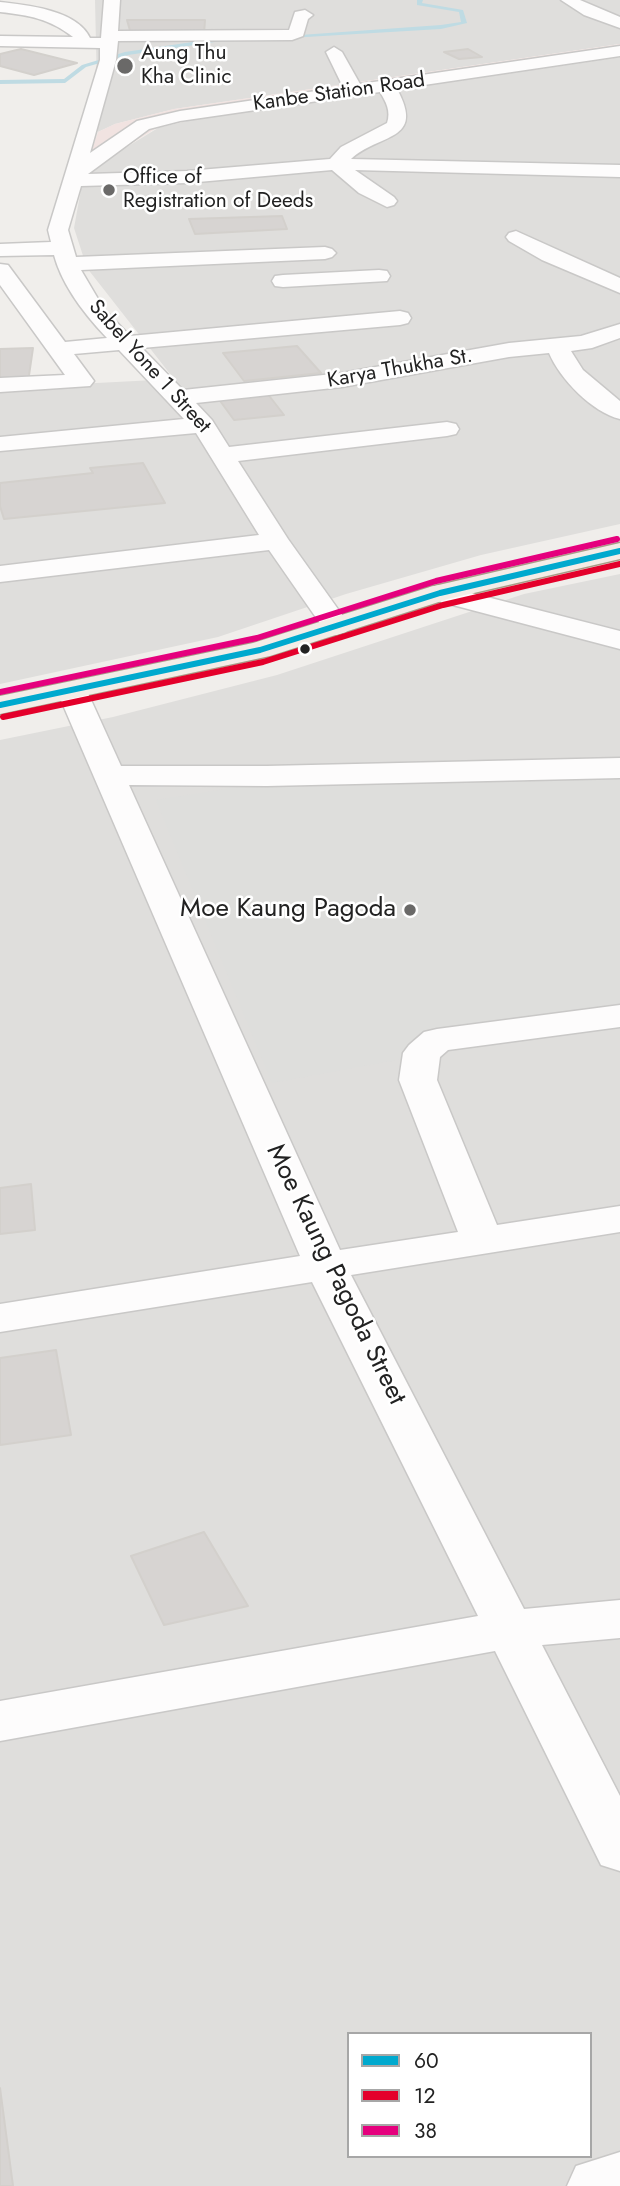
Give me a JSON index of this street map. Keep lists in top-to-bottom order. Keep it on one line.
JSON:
{"streets":{"street":["Kanbe Station Road","Sabel Yone 1 Street","Karya Thukha St.","Moe Kaung Pagoda Street"]},"crossings":[["Sabel Yone 1 Street","Karya Thukha St."]],"places":["Aung Thu Kha Clinic","Office of Registration of Deeds","Moe Kaung Pagoda"],"lines":["transit line 38","transit line 60","transit line 12"],"legend":["60","12","38"]}
